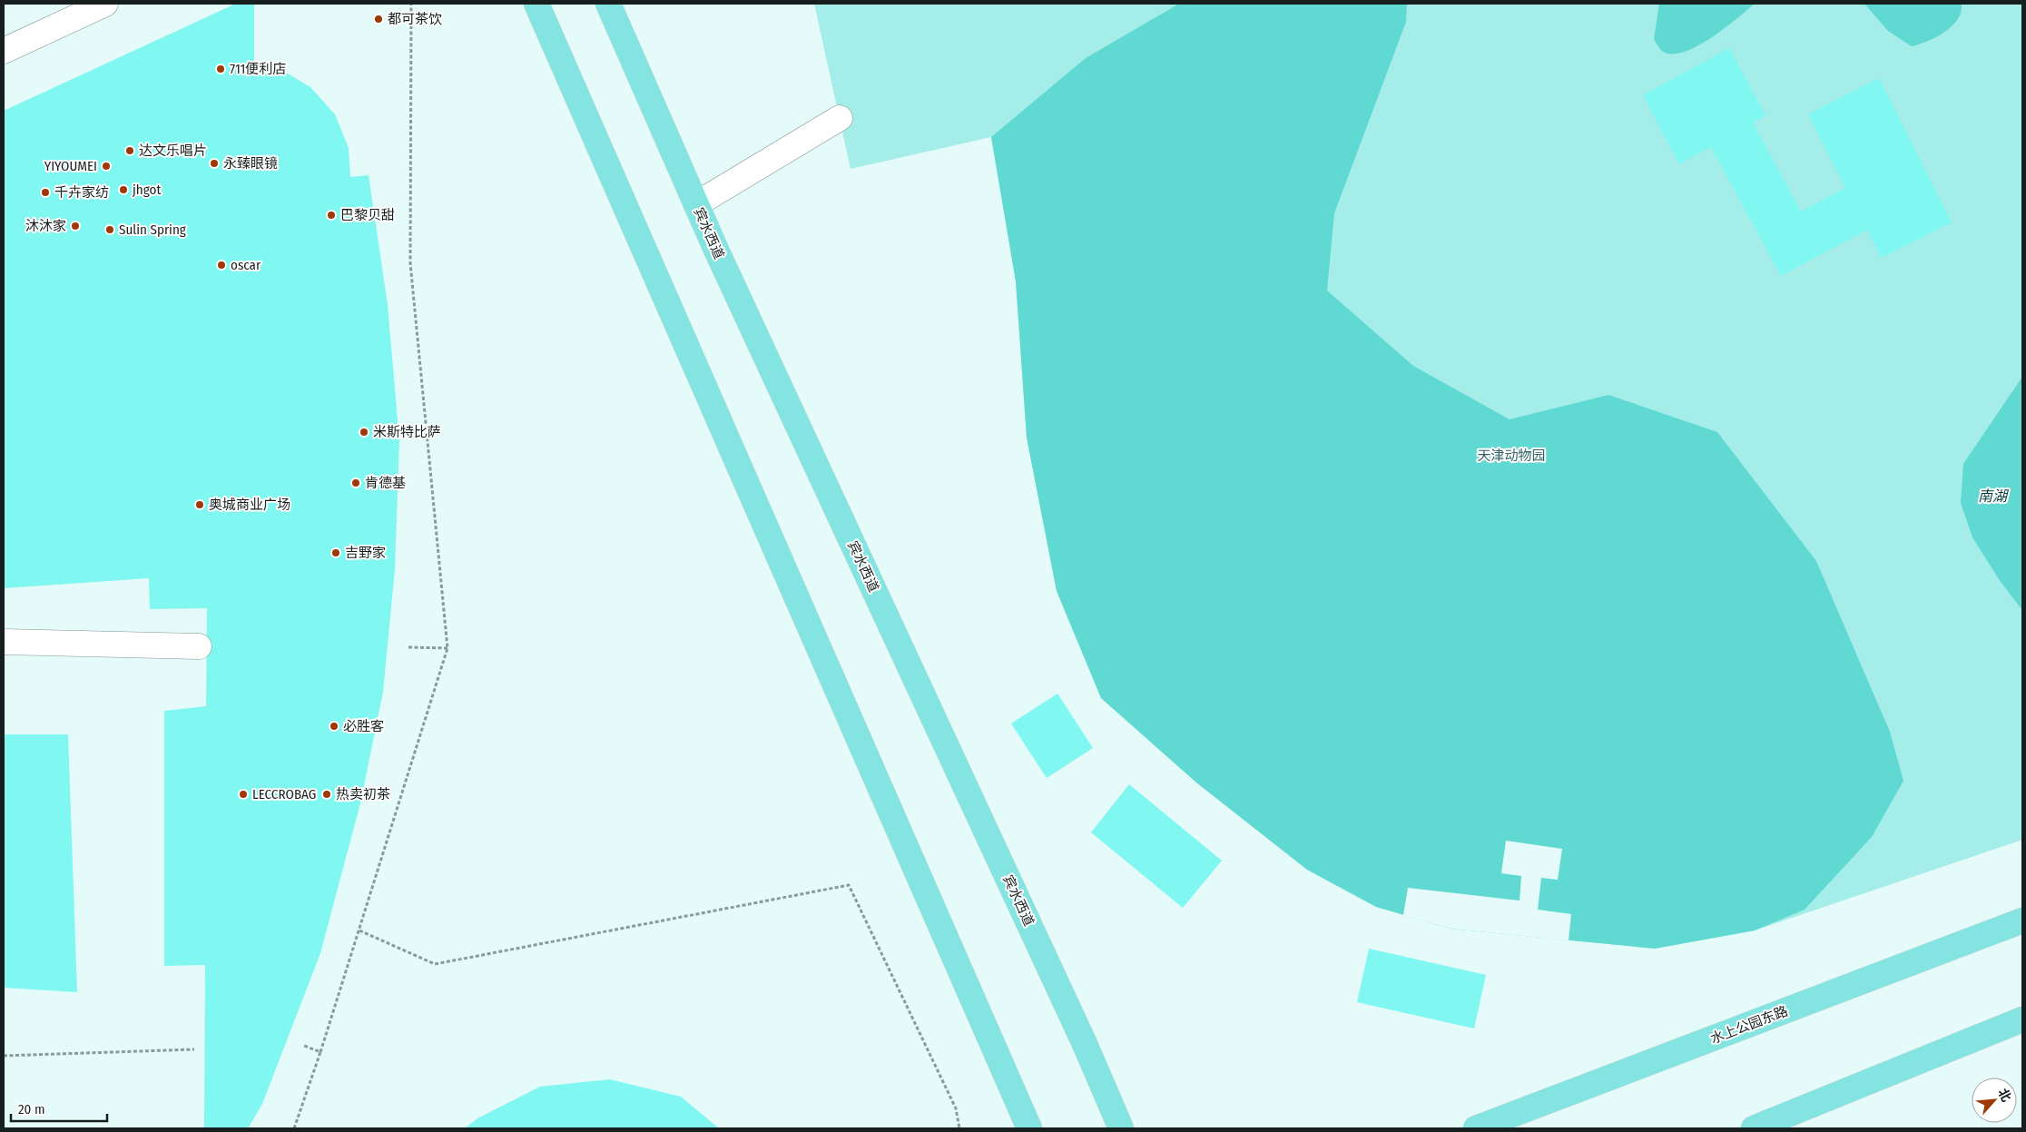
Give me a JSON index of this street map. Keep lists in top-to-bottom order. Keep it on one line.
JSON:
{"streets":{"main road":["宾水西道","水上公园东路"]},"water":["南湖"],"parks":["天津动物园"],"places":["都可茶饮","711便利店","达文乐唱片","永臻眼镜","YIYOUMEI","jhgot","千卉家纺","巴黎贝甜","沐沐家","Sulin Spring","oscar","米斯特比萨","肯德基","奥城商业广场","吉野家","必胜客","LECCROBAG","热卖初茶"],"scale_bar":"20 m","north":"top right"}
